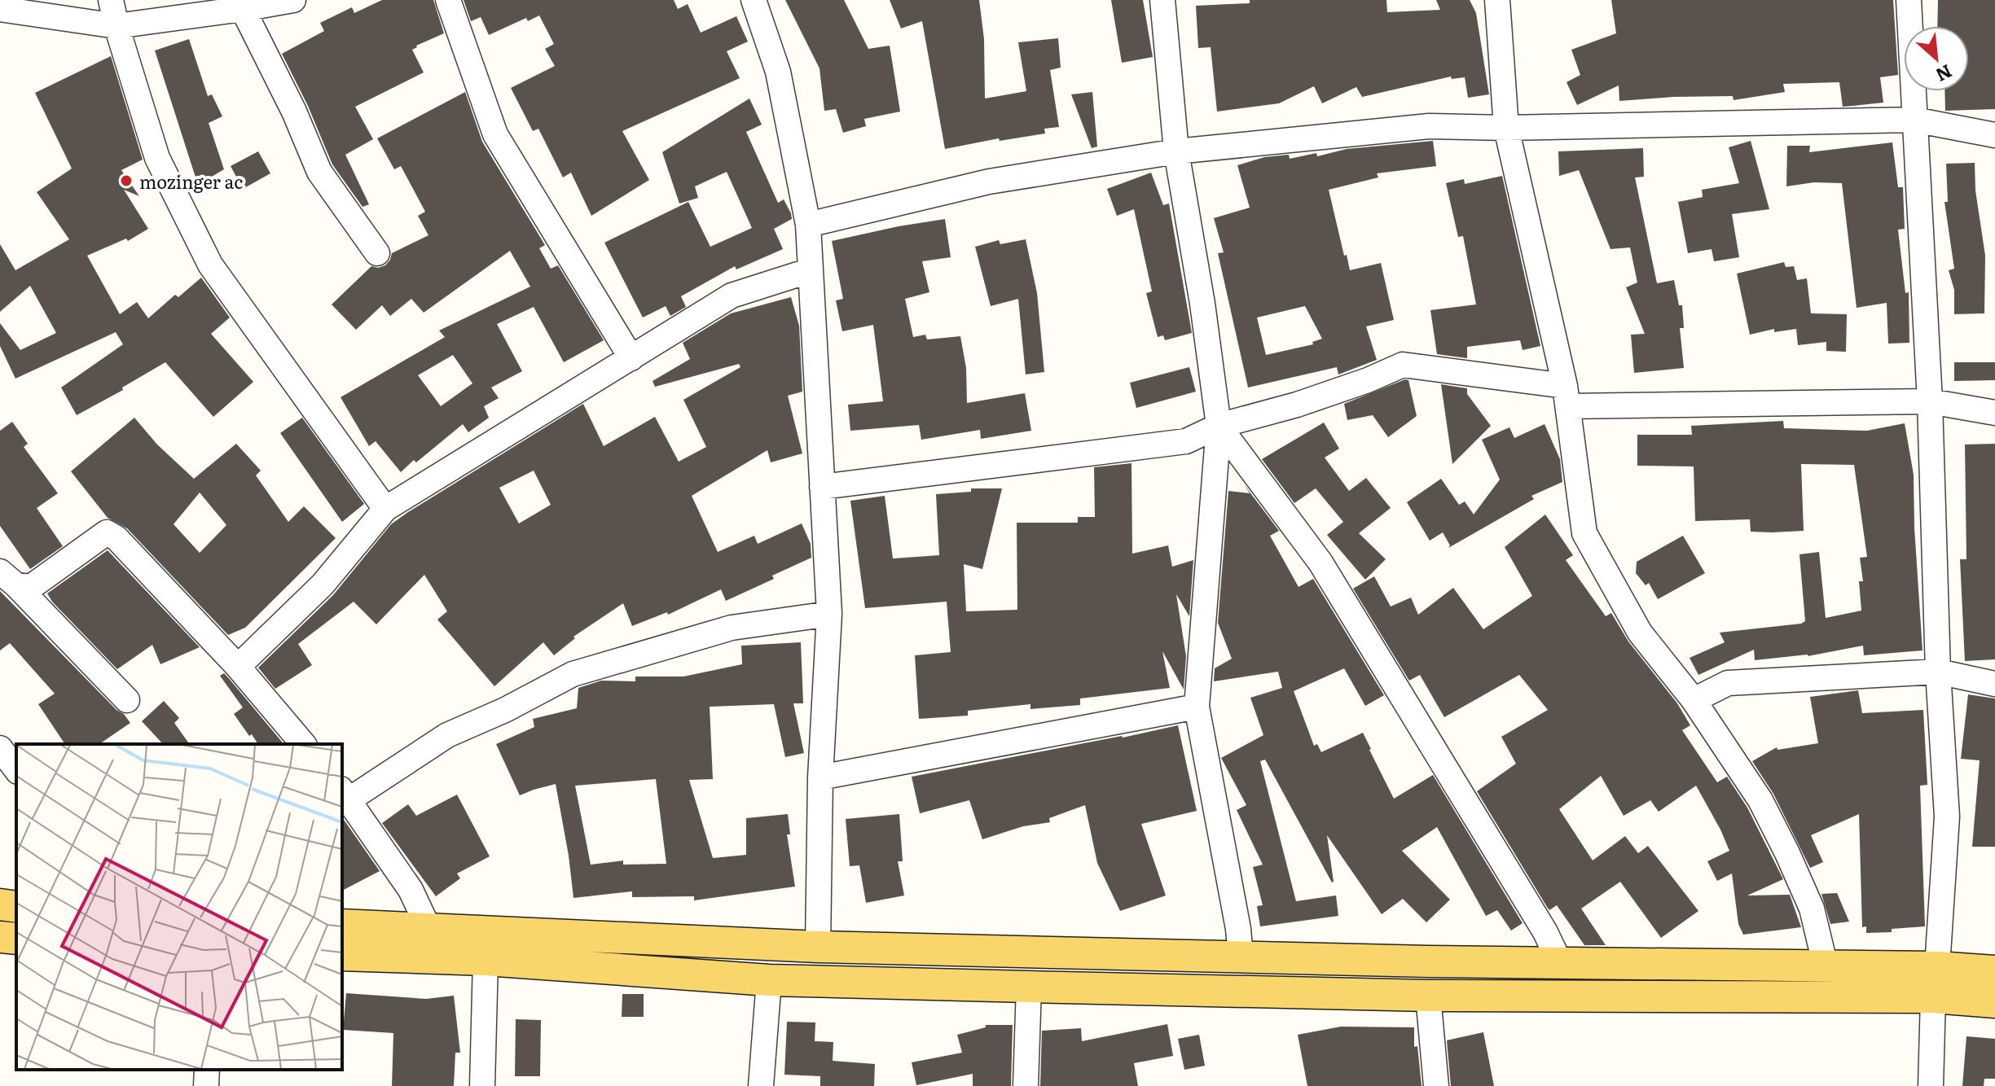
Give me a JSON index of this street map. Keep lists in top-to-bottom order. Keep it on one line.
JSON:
{"places":["mozinger ac"],"north":"bottom right"}
